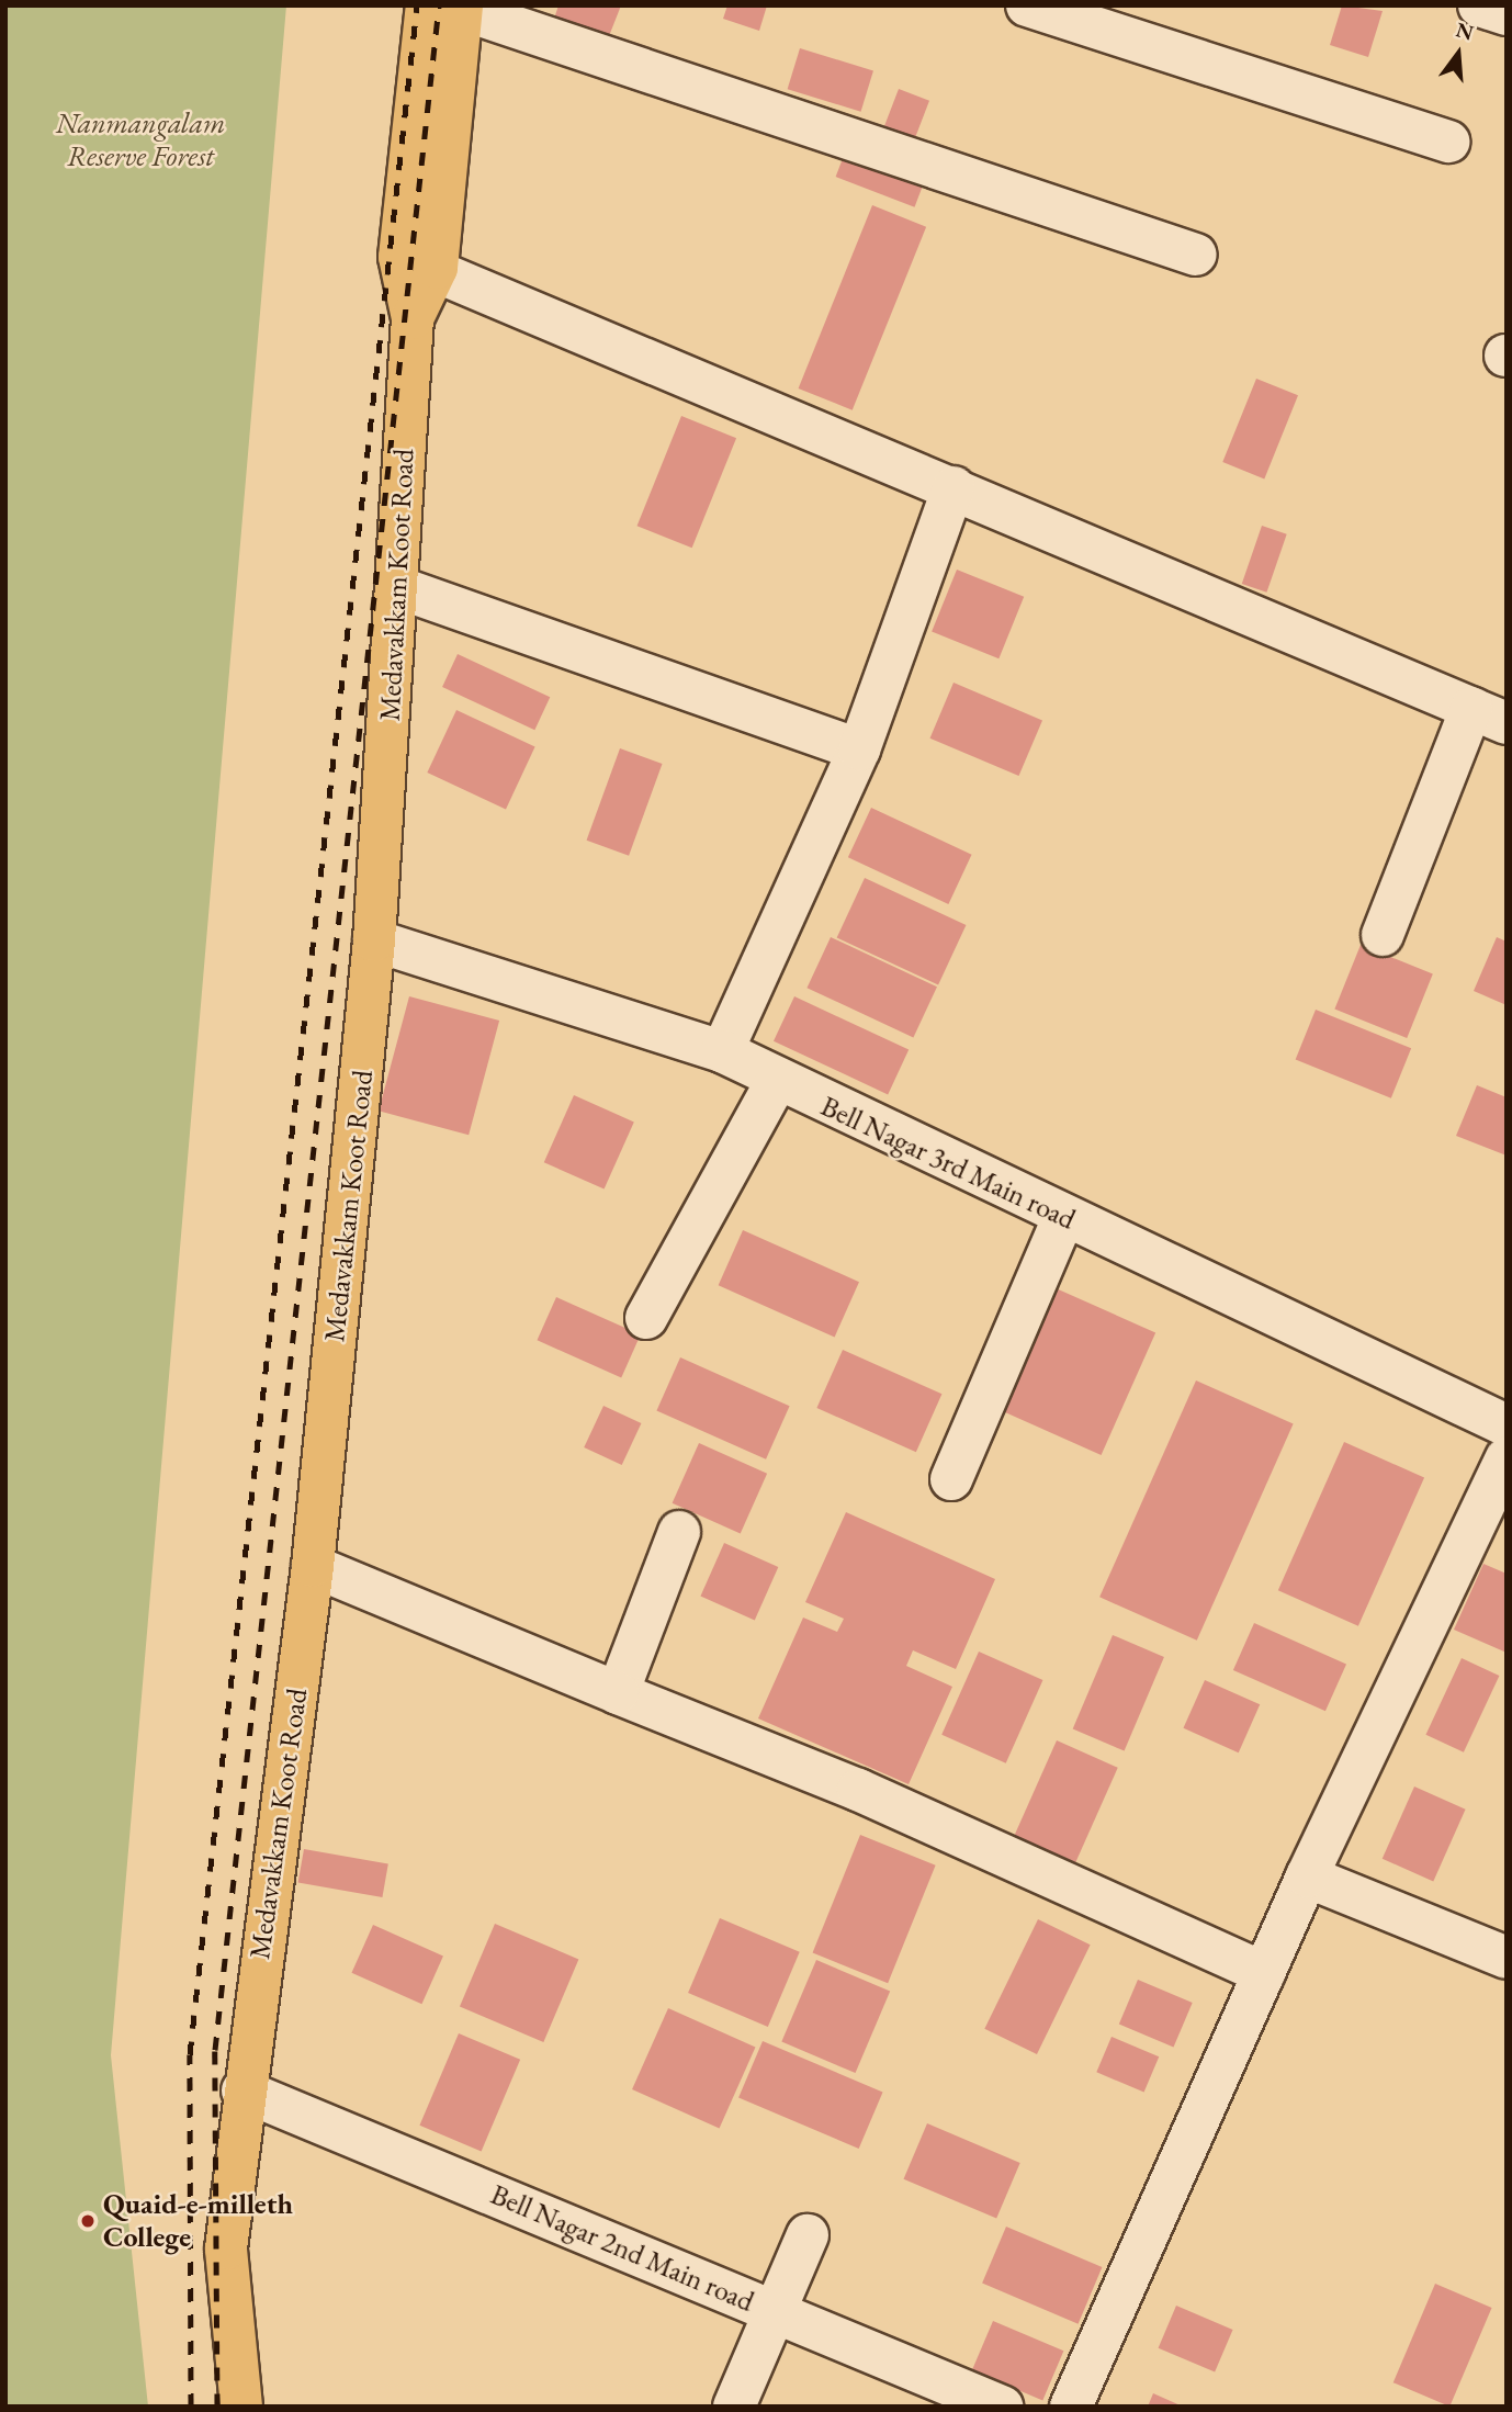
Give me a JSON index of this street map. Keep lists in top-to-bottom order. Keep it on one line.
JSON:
{"streets":{"main road":["Medavakkam Koot Road"],"street":["Bell Nagar 3rd Main road","Bell Nagar 2nd Main road"]},"crossings":[["Medavakkam Koot Road","Bell Nagar 3rd Main road"],["Medavakkam Koot Road","Bell Nagar 2nd Main road"]],"parks":["Nanmangalam Reserve Forest"],"places":["Quaid-e-milleth College"],"north":"top"}
